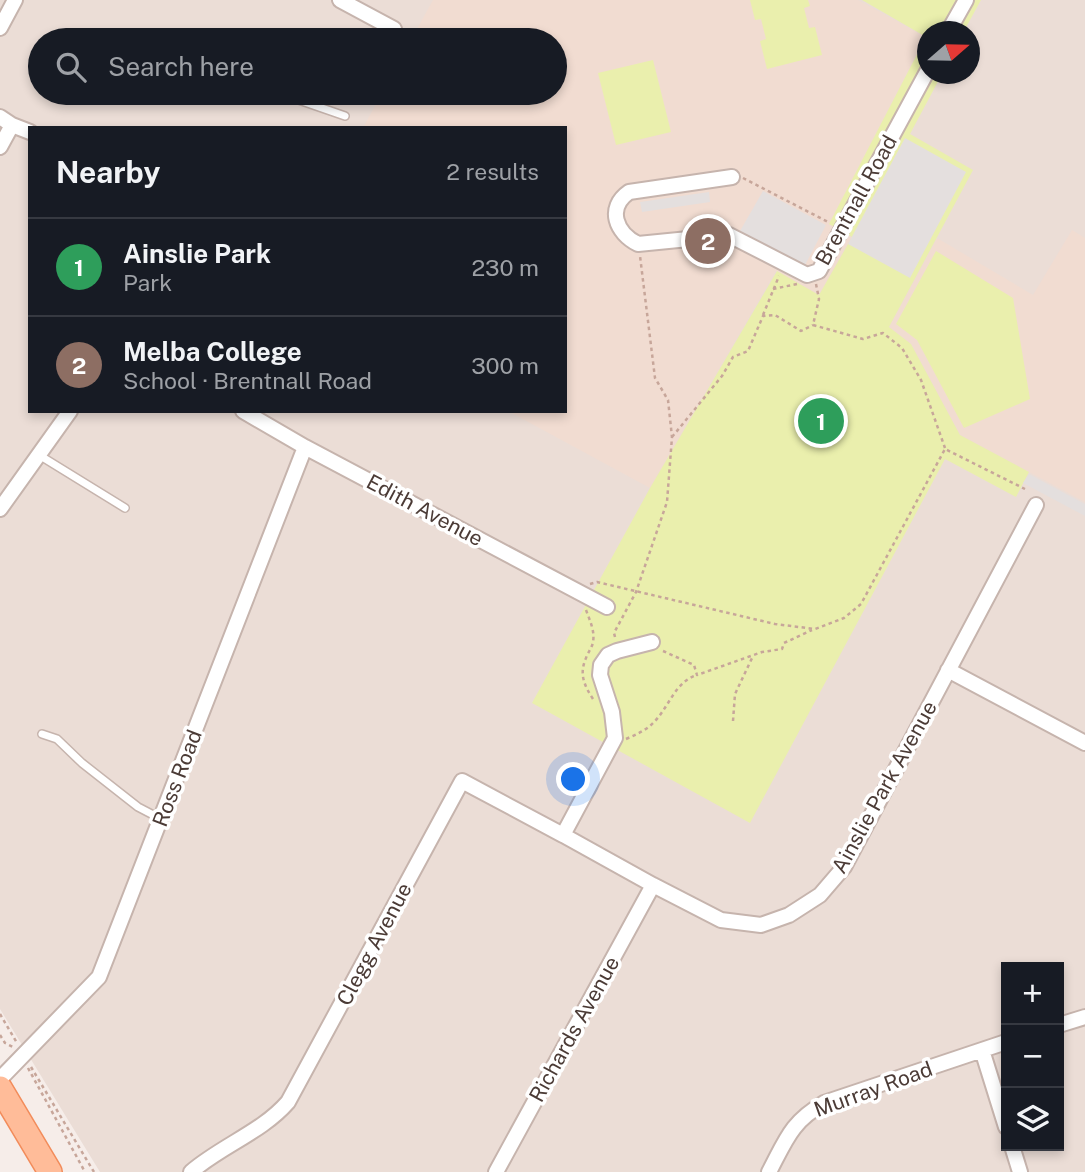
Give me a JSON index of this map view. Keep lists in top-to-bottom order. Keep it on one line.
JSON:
{"streets":{"street":["Brentnall Road","Edith Avenue","Ross Road","Ainslie Park Avenue","Clegg Avenue","Richards Avenue","Murray Road"]},"crossings":[["Edith Avenue","Ross Road"],["Ainslie Park Avenue","Clegg Avenue"],["Ainslie Park Avenue","Richards Avenue"]],"north":"right","page":{"search":"Search here","heading":["Nearby","2 results"],"pins":["2","1"],"list":[{"mark":"1","name":"Ainslie Park","note":"Park","value":"230 m"},{"mark":"2","name":"Melba College","note":"School · Brentnall Road","value":"300 m"}],"map_buttons":["+","−"]}}
